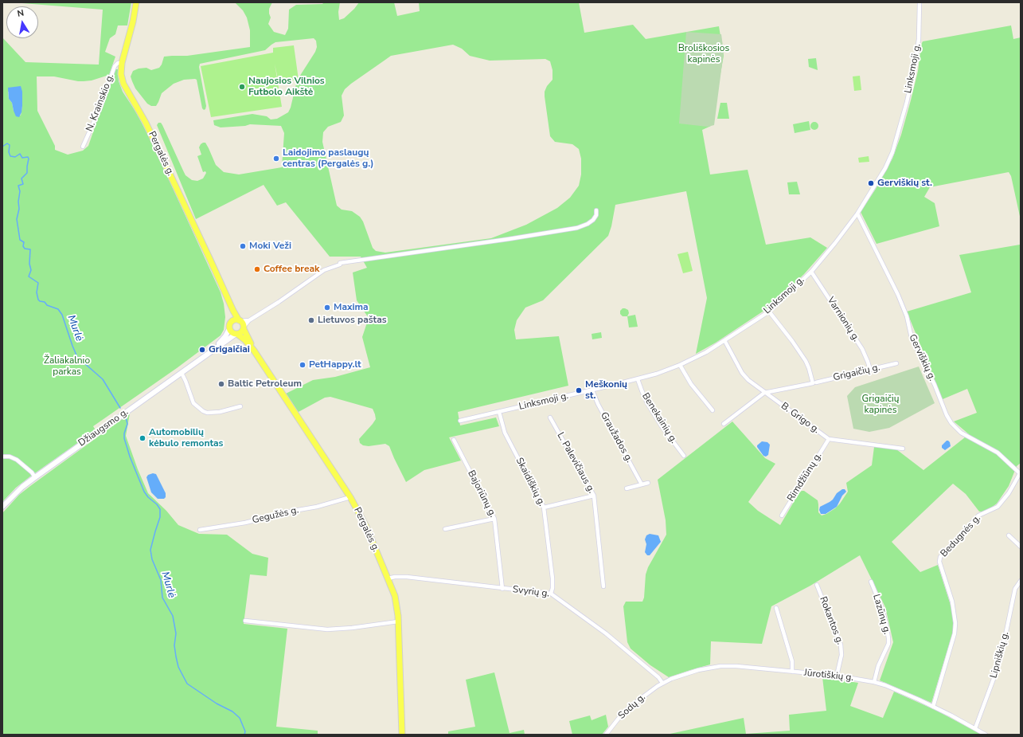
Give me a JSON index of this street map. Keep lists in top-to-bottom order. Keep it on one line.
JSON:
{"streets":{"main road":["Pergalės g."],"street":["Linksmoji g.","N. Krainskio g.","Varnionių g.","Gerviškių g.","Grigaičių g.","Benekainių g.","B. Grigo g.","Džiaugsmo g.","Graužados g.","L. Palevičiaus g.","Rimdžiūnų g.","Skaidiškių g.","Bajoriūnų g.","Gegužės g.","Bedugnės g.","Svyrių g.","Lazūnų g.","Rokantos g.","Lipniškių g.","Jūrotiškių g.","Sodų g."]},"crossings":[["Linksmoji g.","Varnionių g."],["Linksmoji g.","Gerviškių g."],["Linksmoji g.","Benekainių g."],["Linksmoji g.","B. Grigo g."],["Linksmoji g.","Graužados g."],["Linksmoji g.","Skaidiškių g."],["N. Krainskio g.","Pergalės g."],["Pergalės g.","Džiaugsmo g."],["Pergalės g.","Gegužės g."],["Pergalės g.","Svyrių g."],["Varnionių g.","Grigaičių g."],["Gerviškių g.","Bedugnės g."],["Grigaičių g.","B. Grigo g."],["B. Grigo g.","Rimdžiūnų g."],["Skaidiškių g.","Svyrių g."],["Bajoriūnų g.","Svyrių g."],["Bedugnės g.","Jūrotiškių g."],["Svyrių g.","Jūrotiškių g."],["Svyrių g.","Sodų g."],["Lazūnų g.","Jūrotiškių g."],["Rokantos g.","Jūrotiškių g."],["Lipniškių g.","Jūrotiškių g."],["Jūrotiškių g.","Sodų g."]],"water":["Murlė"],"parks":["Broliškosios kapinės","Žaliakalnio parkas","Grigaičių kapinės"],"places":["Naujosios Vilnios Futbolo Aikštė","Laidojimo paslaugų centras (Pergalės g.)","Gerviškių st.","Moki Veži","Coffee break","Maxima","Lietuvos paštas","Grigaičiai","PetHappy.lt","Baltic Petroleum","Meškonių st.","Automobilių kėbulo remontas"],"north":"top"}
